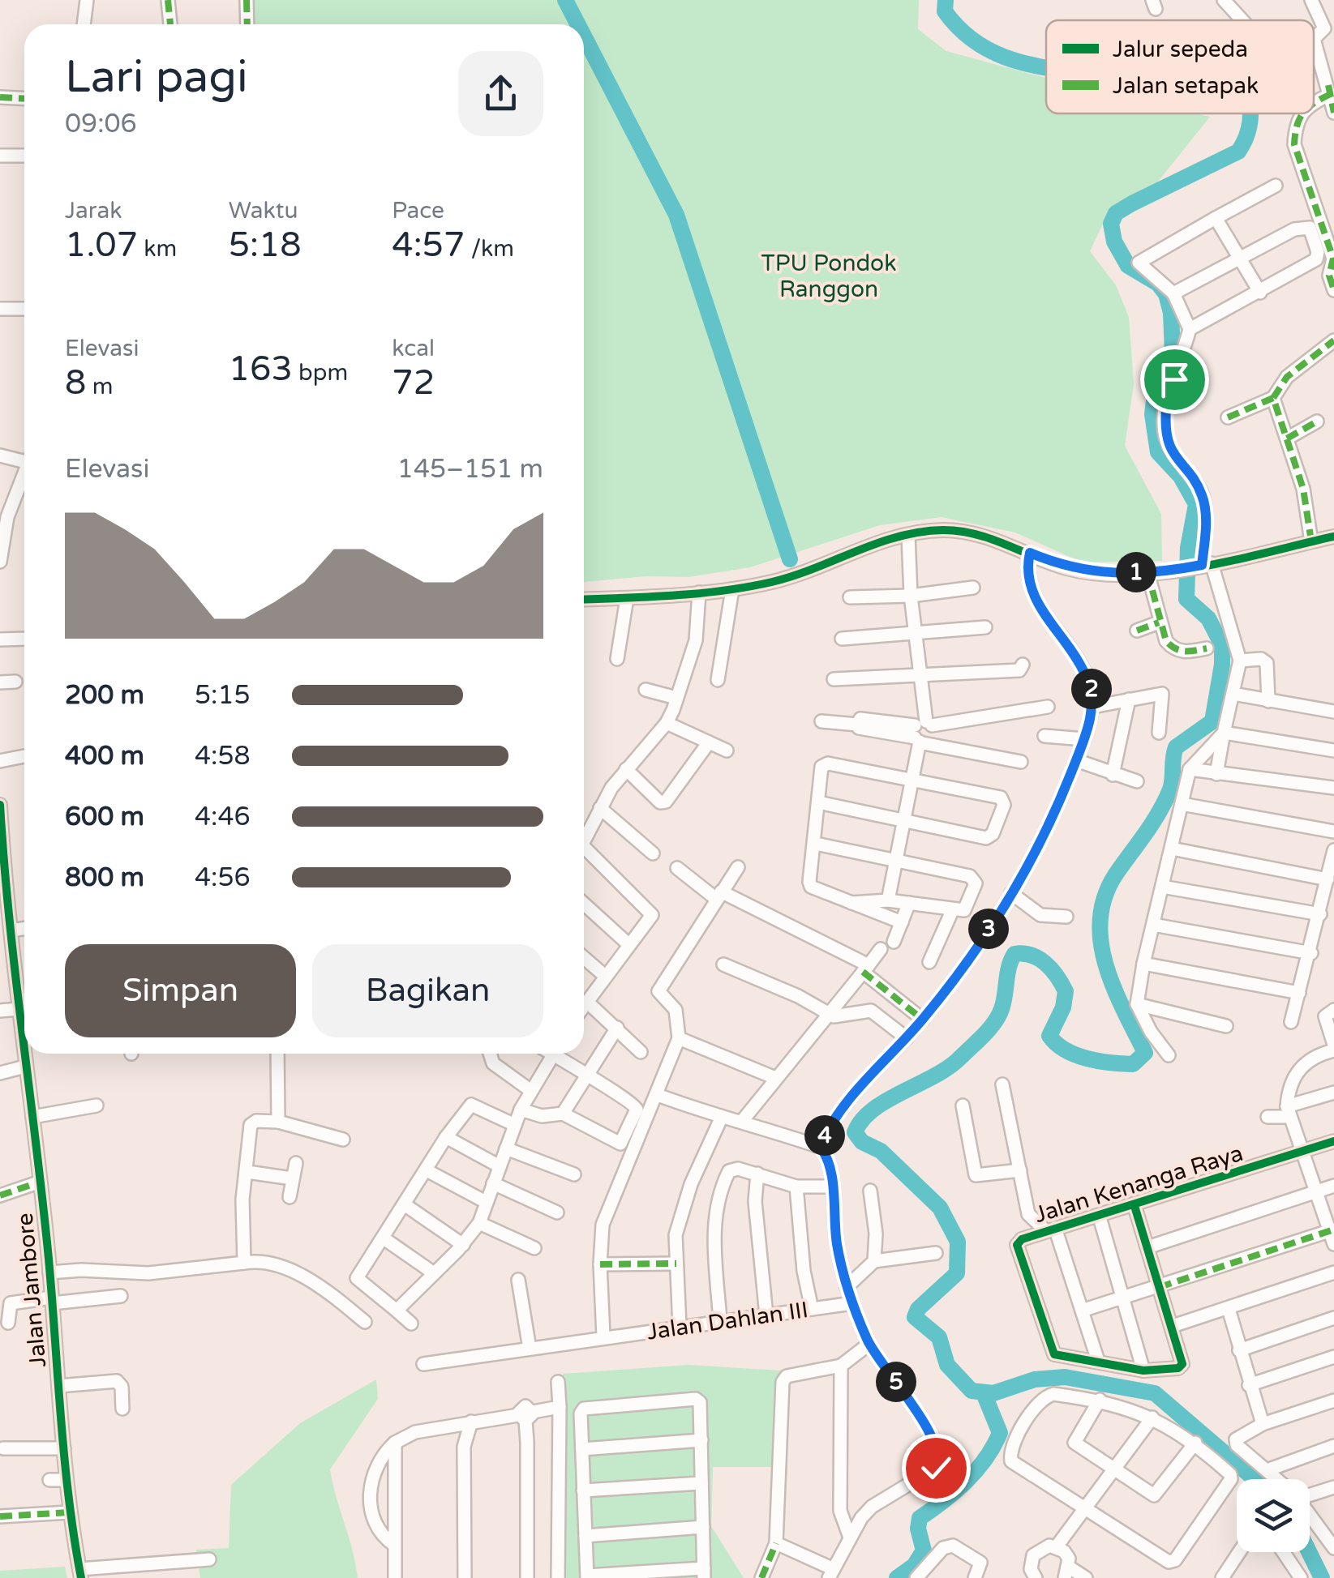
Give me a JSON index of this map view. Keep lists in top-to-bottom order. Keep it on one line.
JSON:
{"streets":{"street":["Jalan Kenanga Raya","Jalan Jambore","Jalan Dahlan III"]},"parks":["TPU Pondok Ranggon"],"legend":["Jalur sepeda","Jalan setapak"],"page":{"heading":["Lari pagi","09:06"],"stats":[["Jarak","1.07 km"],["Waktu","5:18"],["Pace","4:57 /km"],["Elevasi","8 m"],["163 bpm"],["kcal","72"]],"chart":["Elevasi","145–151 m"],"pins":["1","2","3","4","5"],"list":[{"name":"200 m","note":"5:15"},{"name":"400 m","note":"4:58"},{"name":"600 m","note":"4:46"},{"name":"800 m","note":"4:56"}],"buttons":["Simpan","Bagikan"]}}
